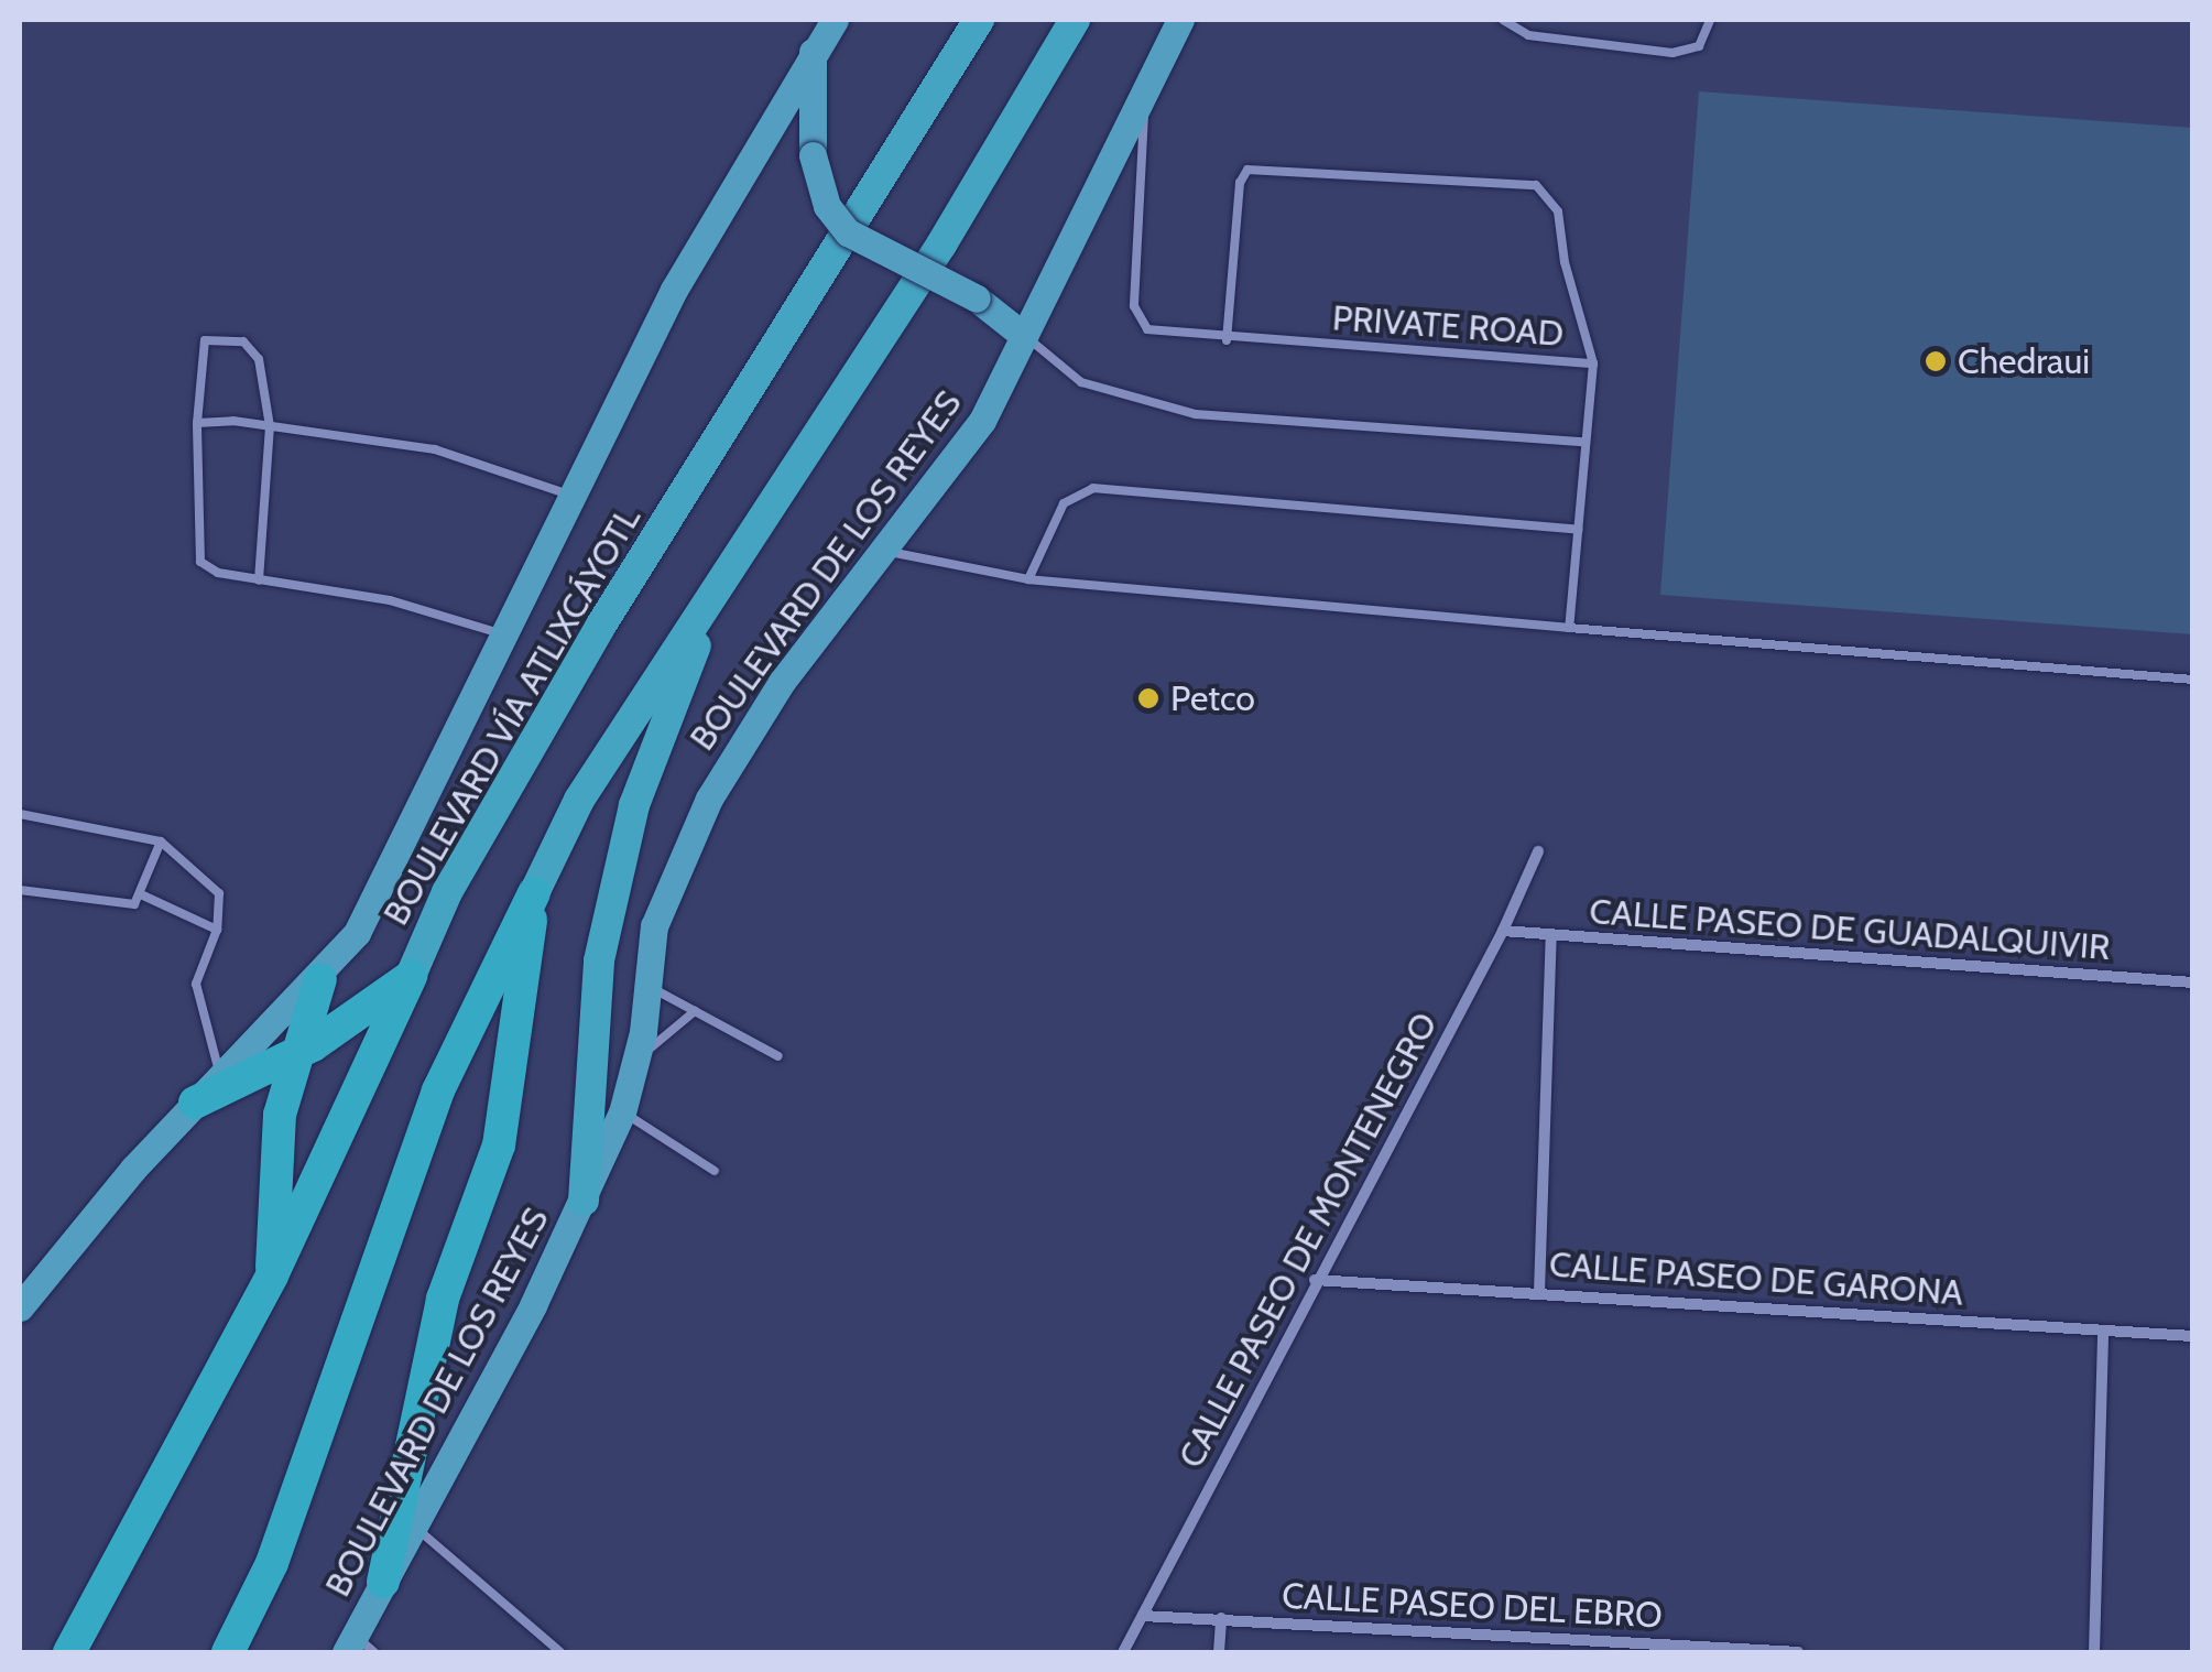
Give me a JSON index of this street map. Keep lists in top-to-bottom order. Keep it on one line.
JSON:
{"streets":{"highway":["BOULEVARD VÍA ATLIXCÁYOTL"],"main road":["BOULEVARD DE LOS REYES"],"street":["CALLE PASEO DE GUADALQUIVIR","CALLE PASEO DE MONTENEGRO","CALLE PASEO DE GARONA","CALLE PASEO DEL EBRO"],"lane":["PRIVATE ROAD"]},"crossings":[["PRIVATE ROAD","BOULEVARD DE LOS REYES"],["CALLE PASEO DE GUADALQUIVIR","CALLE PASEO DE MONTENEGRO"],["CALLE PASEO DE MONTENEGRO","CALLE PASEO DE GARONA"],["CALLE PASEO DE MONTENEGRO","CALLE PASEO DEL EBRO"]],"places":["Chedraui","Petco"]}
